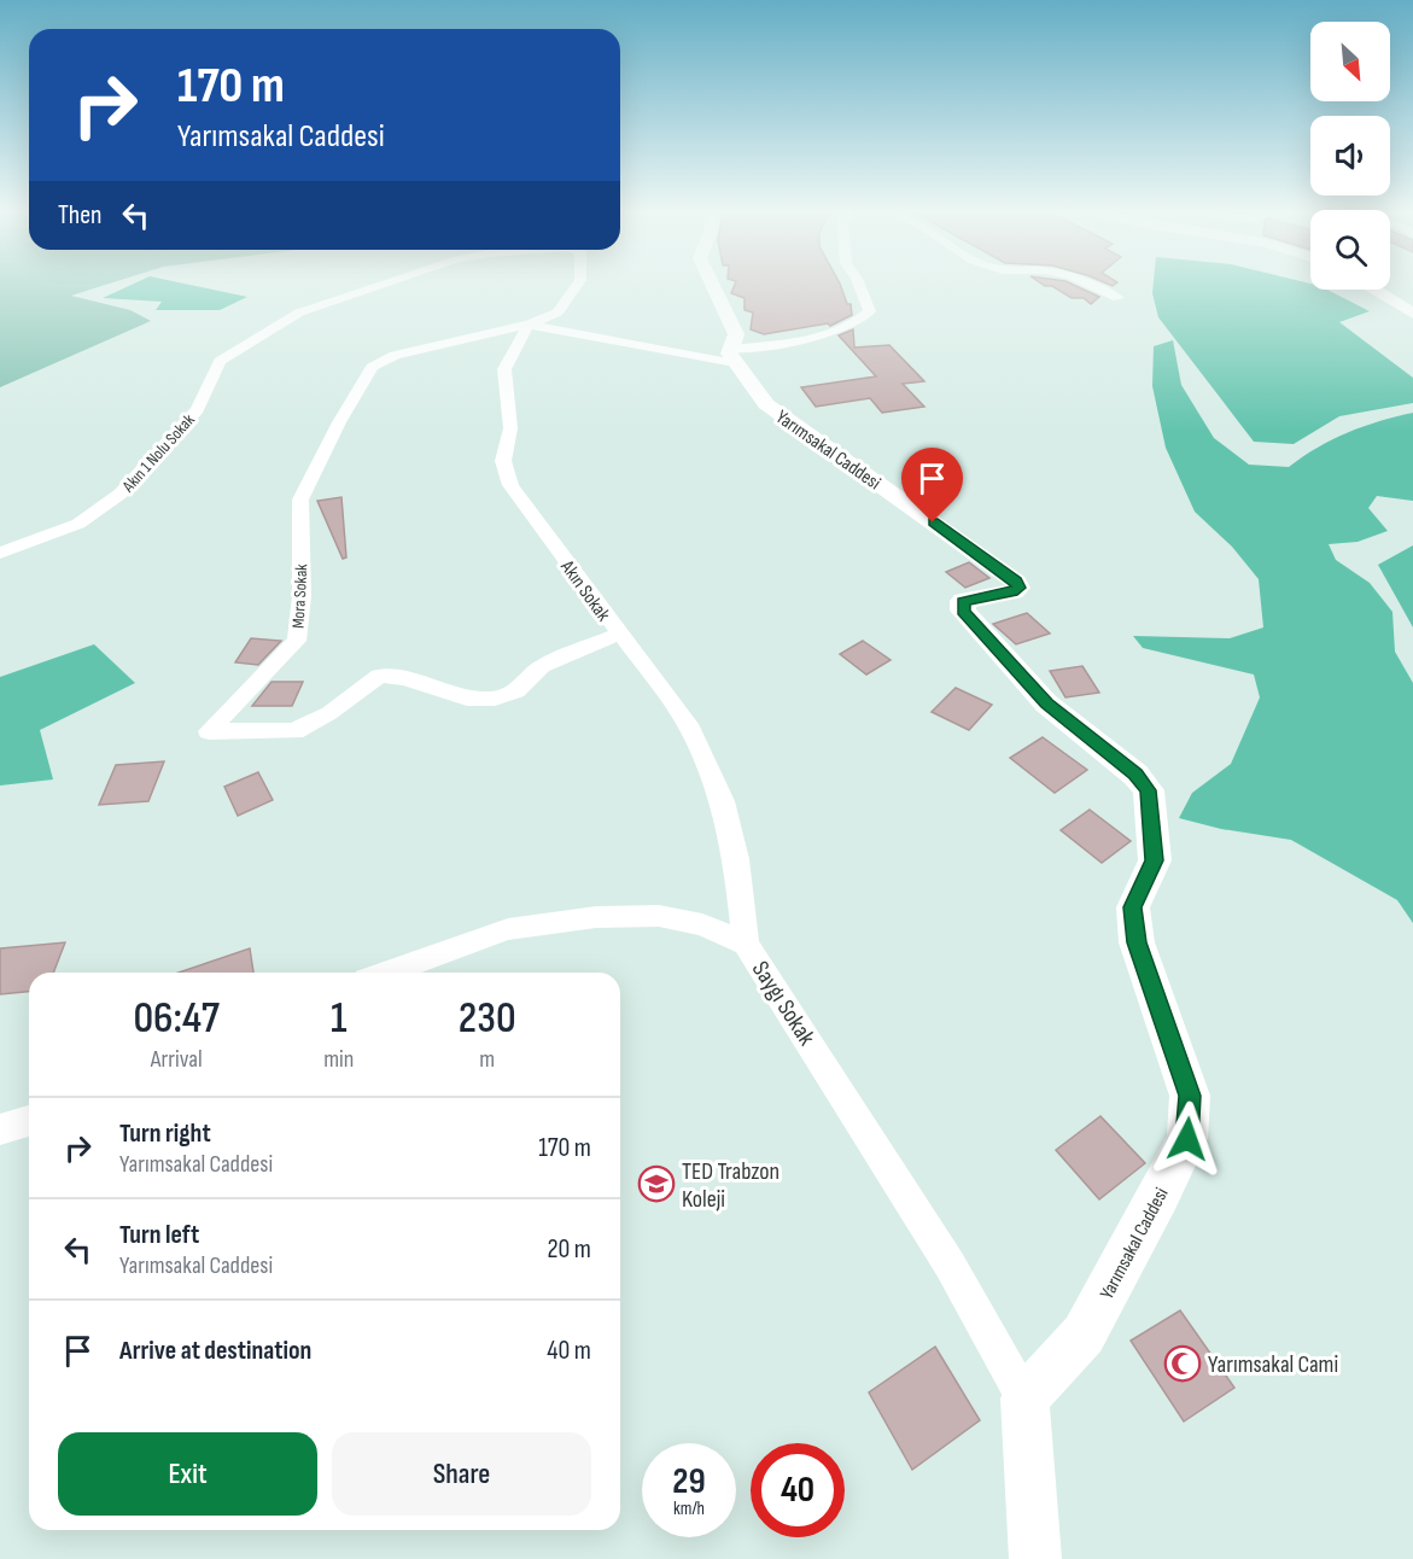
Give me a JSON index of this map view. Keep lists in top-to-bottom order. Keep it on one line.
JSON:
{"streets":{"street":["Yarımsakal Caddesi","Akın 1 Nolu Sokak","Akın Sokak","Mora Sokak","Saygı Sokak"]},"crossings":[["Yarımsakal Caddesi","Mora Sokak"],["Yarımsakal Caddesi","Saygı Sokak"],["Akın 1 Nolu Sokak","Akın Sokak"],["Akın 1 Nolu Sokak","Mora Sokak"],["Akın Sokak","Mora Sokak"],["Akın Sokak","Saygı Sokak"]],"places":{"school or university":["TED Trabzon Koleji"],"mosque":["Yarımsakal Cami"]},"north":"bottom right","page":{"turn":["170 m","Yarımsakal Caddesi"],"then":"Then","eta":["06:47","Arrival","1","min","230","m"],"list":[{"name":"Turn right","note":"Yarımsakal Caddesi","value":"170 m"},{"name":"Turn left","note":"Yarımsakal Caddesi","value":"20 m"},{"name":"Arrive at destination","value":"40 m"}],"buttons":["Exit","Share"],"speed":"29 km/h","limit":"40"}}
